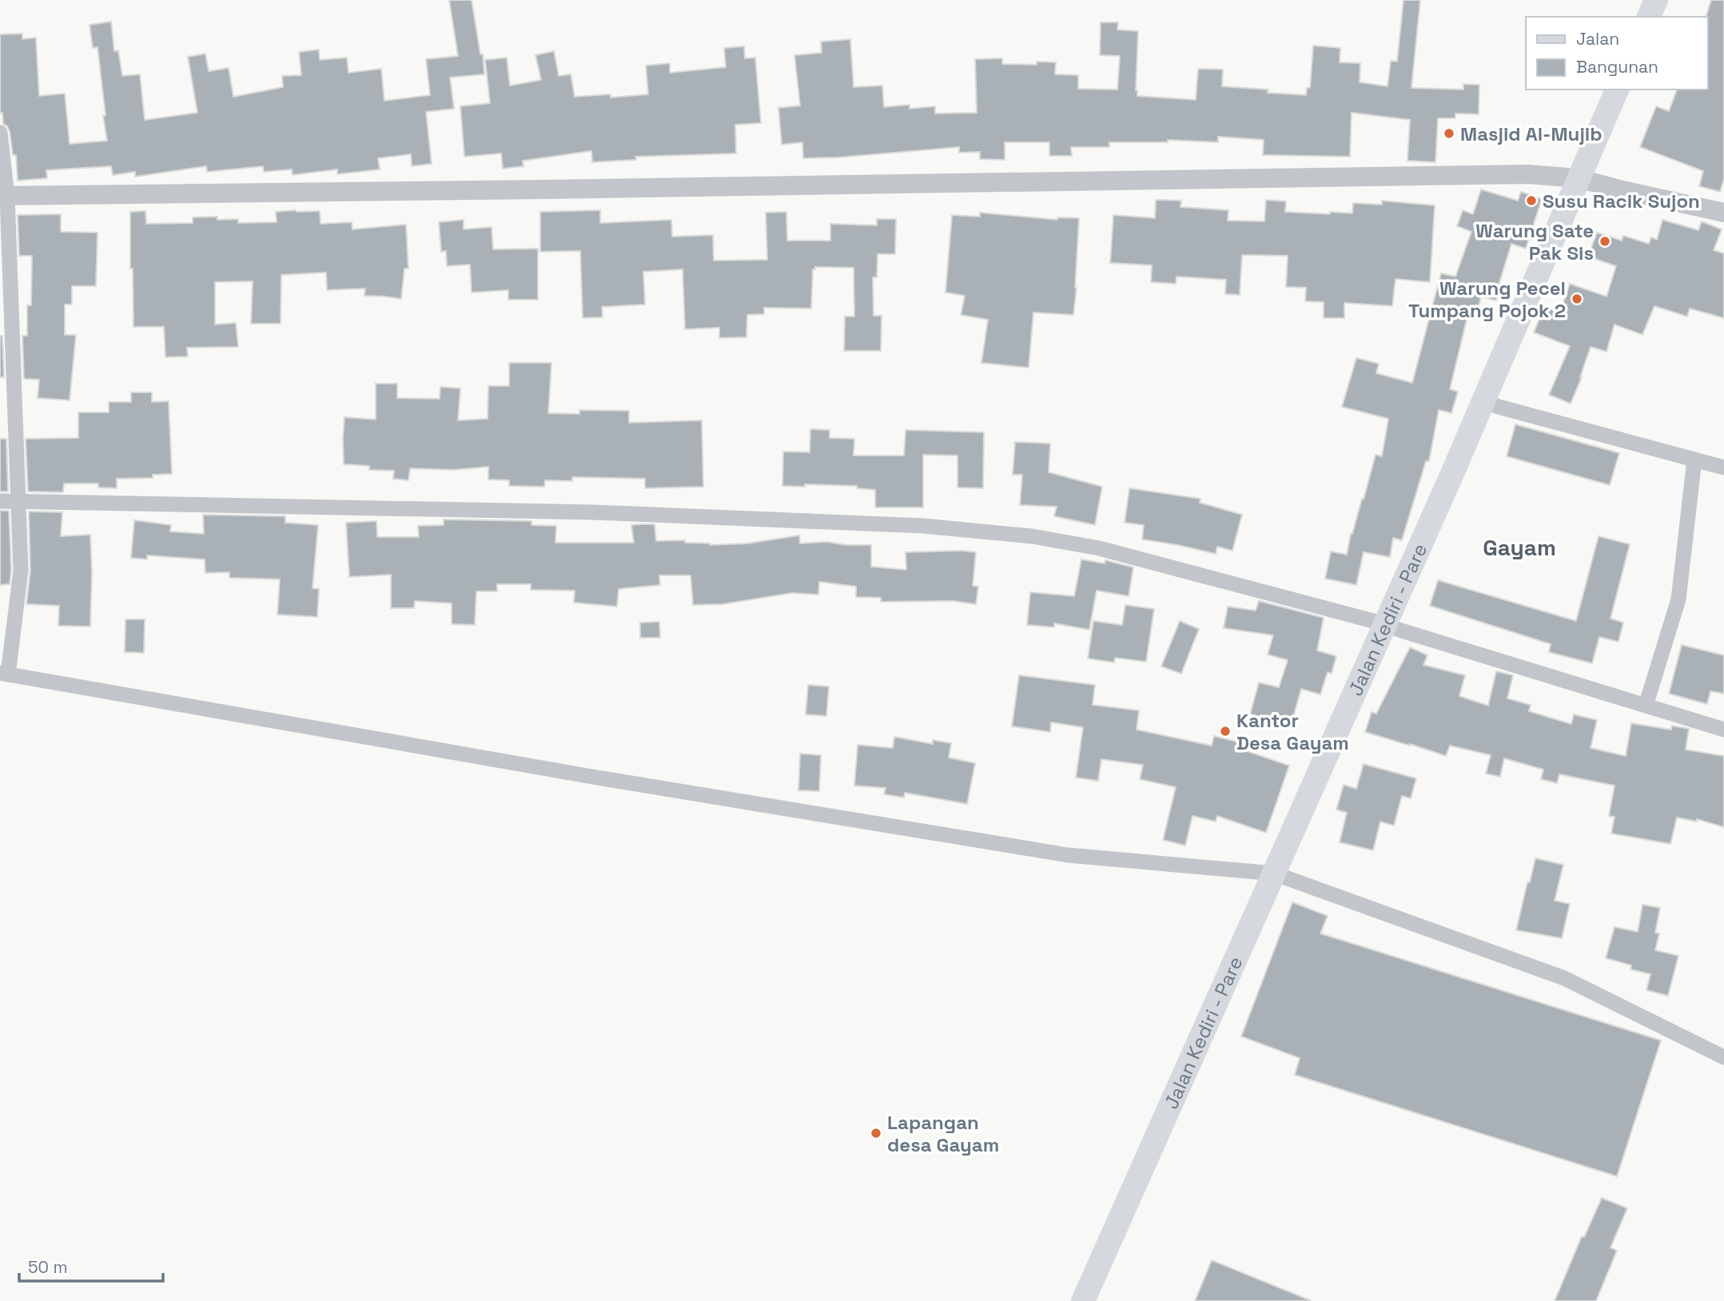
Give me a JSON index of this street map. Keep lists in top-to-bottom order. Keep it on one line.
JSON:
{"streets":{"main road":["Jalan Kediri - Pare"]},"districts":["Gayam"],"places":["Masjid Al-Mujib","Susu Racik Sujon","Warung Sate Pak Sis","Warung Pecel Tumpang Pojok 2","Kantor Desa Gayam","Lapangan desa Gayam"],"legend":["Jalan","Bangunan"],"scale_bar":"50 m"}
